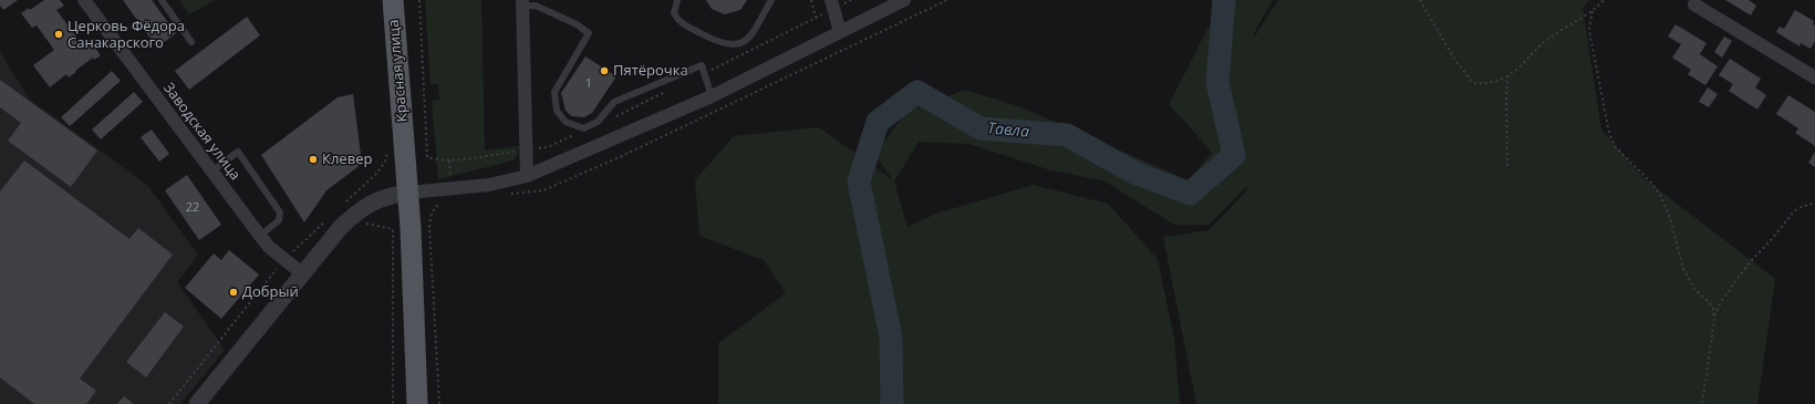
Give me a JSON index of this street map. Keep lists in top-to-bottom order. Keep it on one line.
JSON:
{"streets":{"main road":["Красная улица"],"street":["Заводская улица"]},"water":["Тавла"],"places":["Церковь Фёдора Санакарского","Пятёрочка","Клевер","Добрый"],"house_numbers":["1","22"]}
